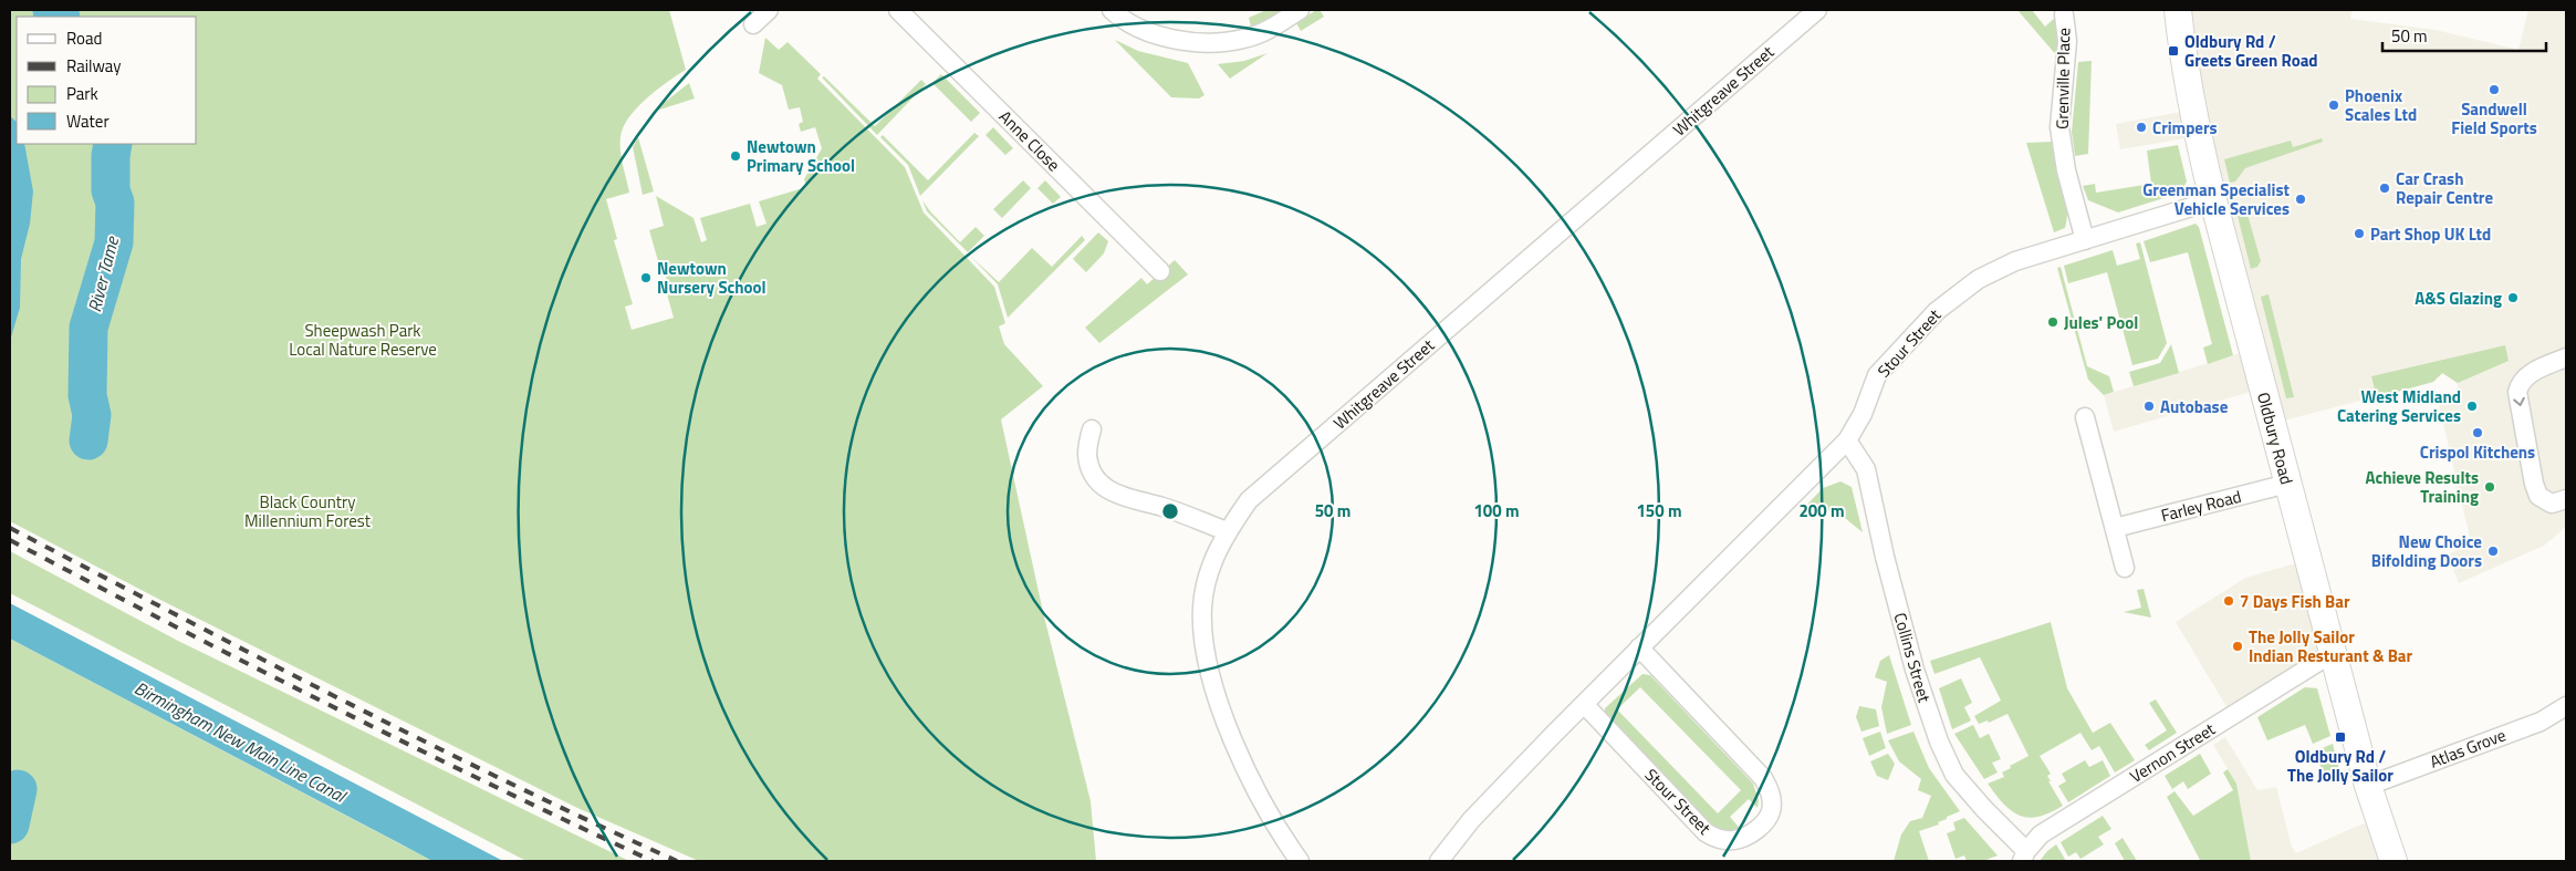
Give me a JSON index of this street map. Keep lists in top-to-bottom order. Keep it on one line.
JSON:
{"streets":{"main road":["Oldbury Road"],"street":["Grenville Place","Whitgreave Street","Anne Close","Stour Street","Farley Road","Collins Street","Atlas Grove","Vernon Street"]},"crossings":[["Grenville Place","Stour Street"],["Stour Street","Oldbury Road"],["Stour Street","Collins Street"],["Oldbury Road","Farley Road"],["Oldbury Road","Atlas Grove"],["Oldbury Road","Vernon Street"],["Collins Street","Vernon Street"]],"water":["River Tame","Birmingham New Main Line Canal"],"parks":["Sheepwash Park Local Nature Reserve","Black Country Millennium Forest"],"places":{"transit":["Oldbury Rd / Greets Green Road","Oldbury Rd / The Jolly Sailor"],"other":["Sandwell Field Sports","Phoenix Scales Ltd","Crimpers","Newtown Primary School","Car Crash Repair Centre","Greenman Specialist Vehicle Services","Part Shop UK Ltd","Newtown Nursery School","A&S Glazing","Jules' Pool","Autobase","West Midland Catering Services","Crispol Kitchens","Achieve Results Training","New Choice Bifolding Doors","7 Days Fish Bar","The Jolly Sailor Indian Resturant & Bar"]},"legend":["Road","Railway","Park","Water"],"scale_bar":"50 m","rings":["50 m","100 m","150 m","200 m"]}
